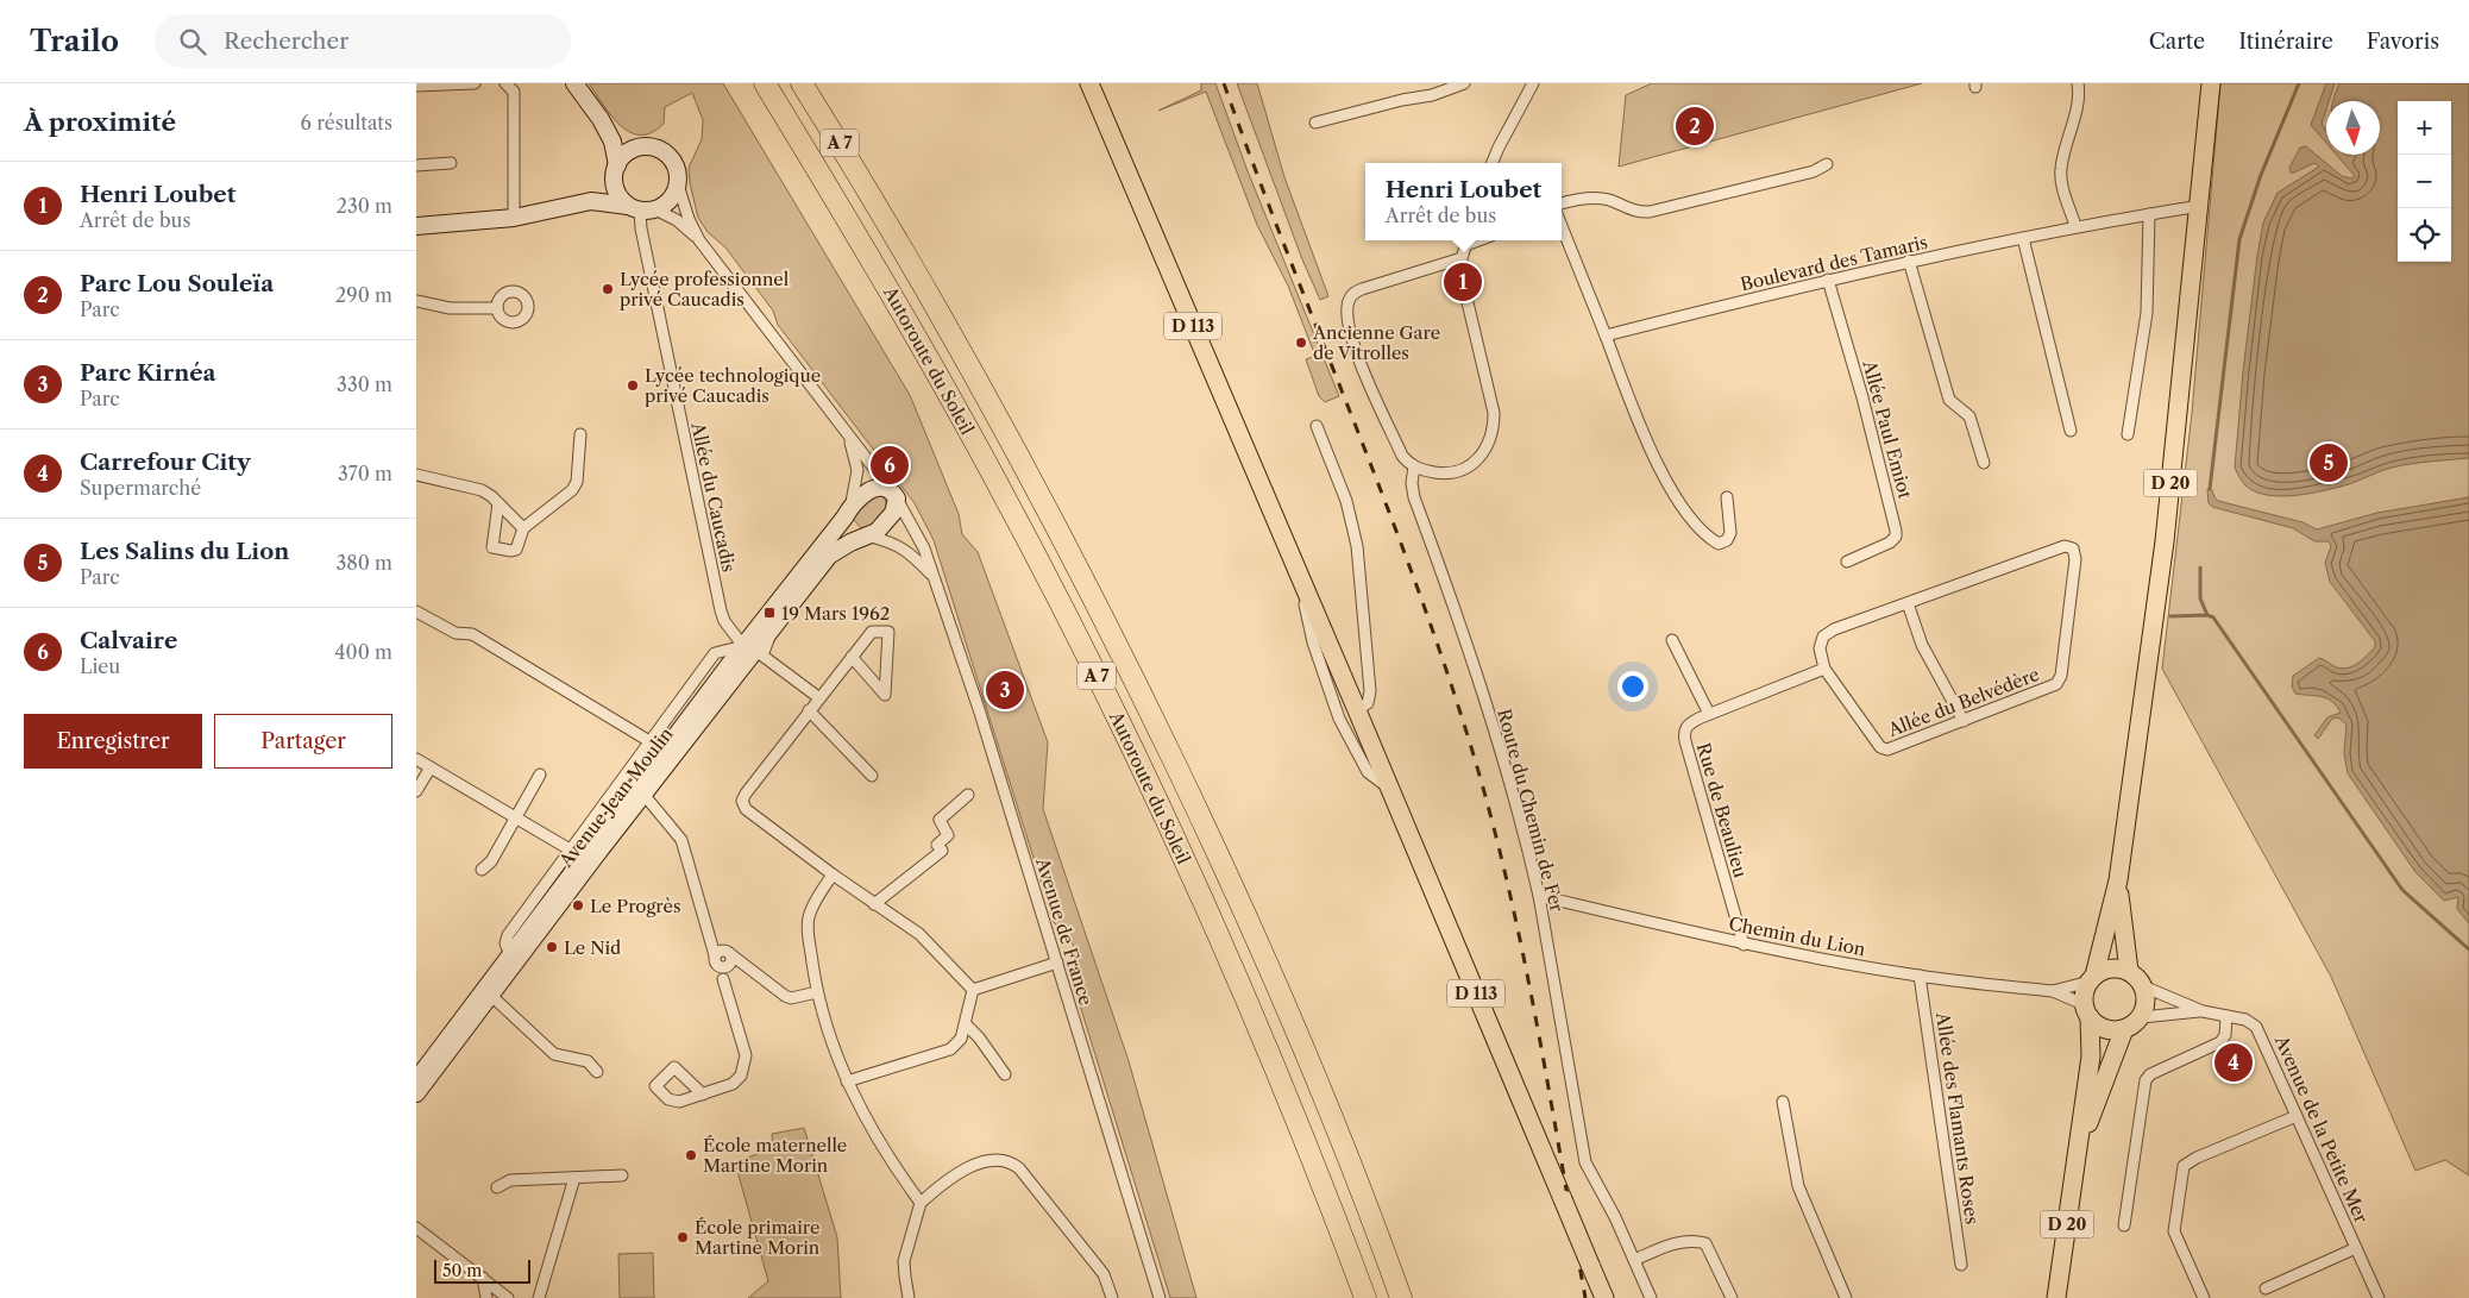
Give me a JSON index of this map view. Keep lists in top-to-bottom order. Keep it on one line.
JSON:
{"streets":{"highway":["A 7","Autoroute du Soleil"],"main road":["D 113","D 20"],"street":["Boulevard des Tamaris","Allée Paul Emiot","Allée du Caucadis","Allée du Belvédère","Avenue Jean Moulin","Route du Chemin de Fer","Rue de Beaulieu","Avenue de France","Chemin du Lion","Allée des Flamants Roses","Avenue de la Petite Mer"]},"crossings":[["Boulevard des Tamaris","Allée Paul Emiot"],["Boulevard des Tamaris","D 20"],["D 20","Chemin du Lion"],["D 20","Avenue de la Petite Mer"],["Allée du Caucadis","Avenue Jean Moulin"],["Allée du Belvédère","Rue de Beaulieu"],["Avenue Jean Moulin","Avenue de France"],["Route du Chemin de Fer","Chemin du Lion"],["Rue de Beaulieu","Chemin du Lion"],["Chemin du Lion","Allée des Flamants Roses"],["Chemin du Lion","Avenue de la Petite Mer"]],"places":{"other":["Lycée professionnel privé Caucadis","Ancienne Gare de Vitrolles","Lycée technologique privé Caucadis","Le Progrès","Le Nid","École maternelle Martine Morin","École primaire Martine Morin"],"transit":["19 Mars 1962"]},"scale_bar":"50 m","north":"bottom","page":{"header":"Trailo","search":"Rechercher","nav":["Carte","Itinéraire","Favoris"],"heading":["À proximité","6 résultats"],"map_buttons":["+","−"],"pins":["2","1","5","6","3","4"],"list":[{"mark":"1","name":"Henri Loubet","note":"Arrêt de bus","value":"230 m"},{"mark":"2","name":"Parc Lou Souleïa","note":"Parc","value":"290 m"},{"mark":"3","name":"Parc Kirnéa","note":"Parc","value":"330 m"},{"mark":"4","name":"Carrefour City","note":"Supermarché","value":"370 m"},{"mark":"5","name":"Les Salins du Lion","note":"Parc","value":"380 m"},{"mark":"6","name":"Calvaire","note":"Lieu","value":"400 m"}],"popup":["Henri Loubet","Arrêt de bus"],"buttons":["Enregistrer","Partager"],"scale":"50 m"}}
